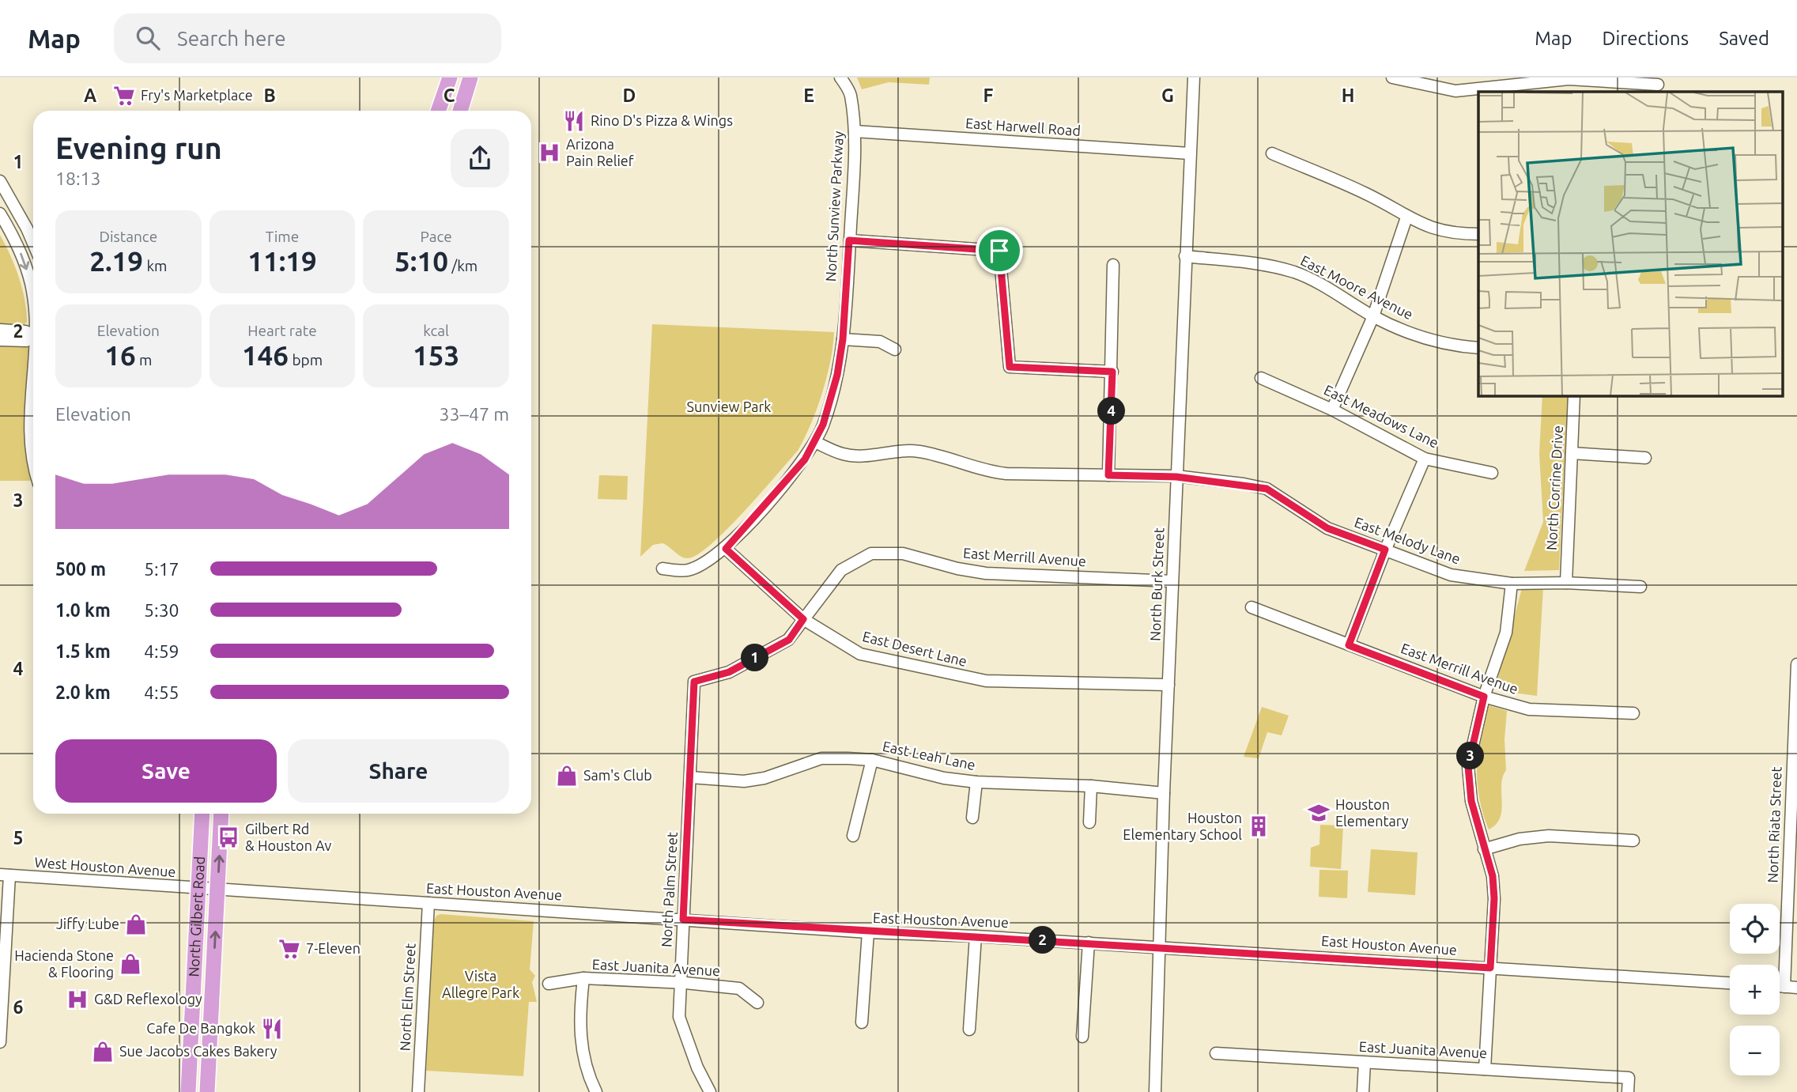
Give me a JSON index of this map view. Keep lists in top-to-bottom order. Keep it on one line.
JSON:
{"streets":{"main road":["North Gilbert Road"],"street":["East Harwell Road","North Sunview Parkway","East Moore Avenue","East Meadows Lane","North Corrine Drive","East Melody Lane","East Merrill Avenue","North Burk Street","East Desert Lane","East Leah Lane","North Riata Street","West Houston Avenue","North Palm Street","East Houston Avenue","East Juanita Avenue","North Elm Street"]},"crossings":[["East Harwell Road","North Sunview Parkway"],["East Harwell Road","North Burk Street"],["North Sunview Parkway","East Melody Lane"],["North Sunview Parkway","East Desert Lane"],["East Moore Avenue","North Burk Street"],["North Corrine Drive","East Melody Lane"],["East Melody Lane","North Burk Street"],["East Merrill Avenue","North Burk Street"],["East Merrill Avenue","East Desert Lane"],["East Merrill Avenue","North Palm Street"],["North Burk Street","East Desert Lane"],["North Burk Street","East Leah Lane"],["North Burk Street","East Houston Avenue"],["East Leah Lane","North Palm Street"],["West Houston Avenue","East Houston Avenue"],["West Houston Avenue","North Gilbert Road"],["North Palm Street","East Houston Avenue"],["North Palm Street","East Juanita Avenue"],["East Houston Avenue","North Gilbert Road"],["East Houston Avenue","North Elm Street"]],"parks":["Sunview Park","Vista Allegre Park"],"places":{"supermarket":["Fry's Marketplace","7-Eleven"],"restaurant":["Rino D's Pizza & Wings","Cafe De Bangkok"],"hospital":["Arizona Pain Relief","G&D Reflexology"],"shop":["Sam's Club","Jiffy Lube","Hacienda Stone & Flooring","Sue Jacobs Cakes Bakery"],"school or university":["Houston Elementary"],"building":["Houston Elementary School"],"bus stop":["Gilbert Rd & Houston Av"]},"page":{"header":"Map","search":"Search here","nav":["Map","Directions","Saved"],"heading":["Evening run","18:13"],"stats":[["Distance","2.19 km"],["Time","11:19"],["Pace","5:10 /km"],["Elevation","16 m"],["Heart rate","146 bpm"],["kcal","153"]],"chart":["Elevation","33–47 m"],"pins":["4","1","3","2"],"list":[{"name":"500 m","note":"5:17"},{"name":"1.0 km","note":"5:30"},{"name":"1.5 km","note":"4:59"},{"name":"2.0 km","note":"4:55"}],"buttons":["Save","Share"],"map_buttons":["+","−"]},"grid":{"columns":["A","B","C","D","E","F","G","H"],"rows":["1","2","3","4","5","6"]}}
